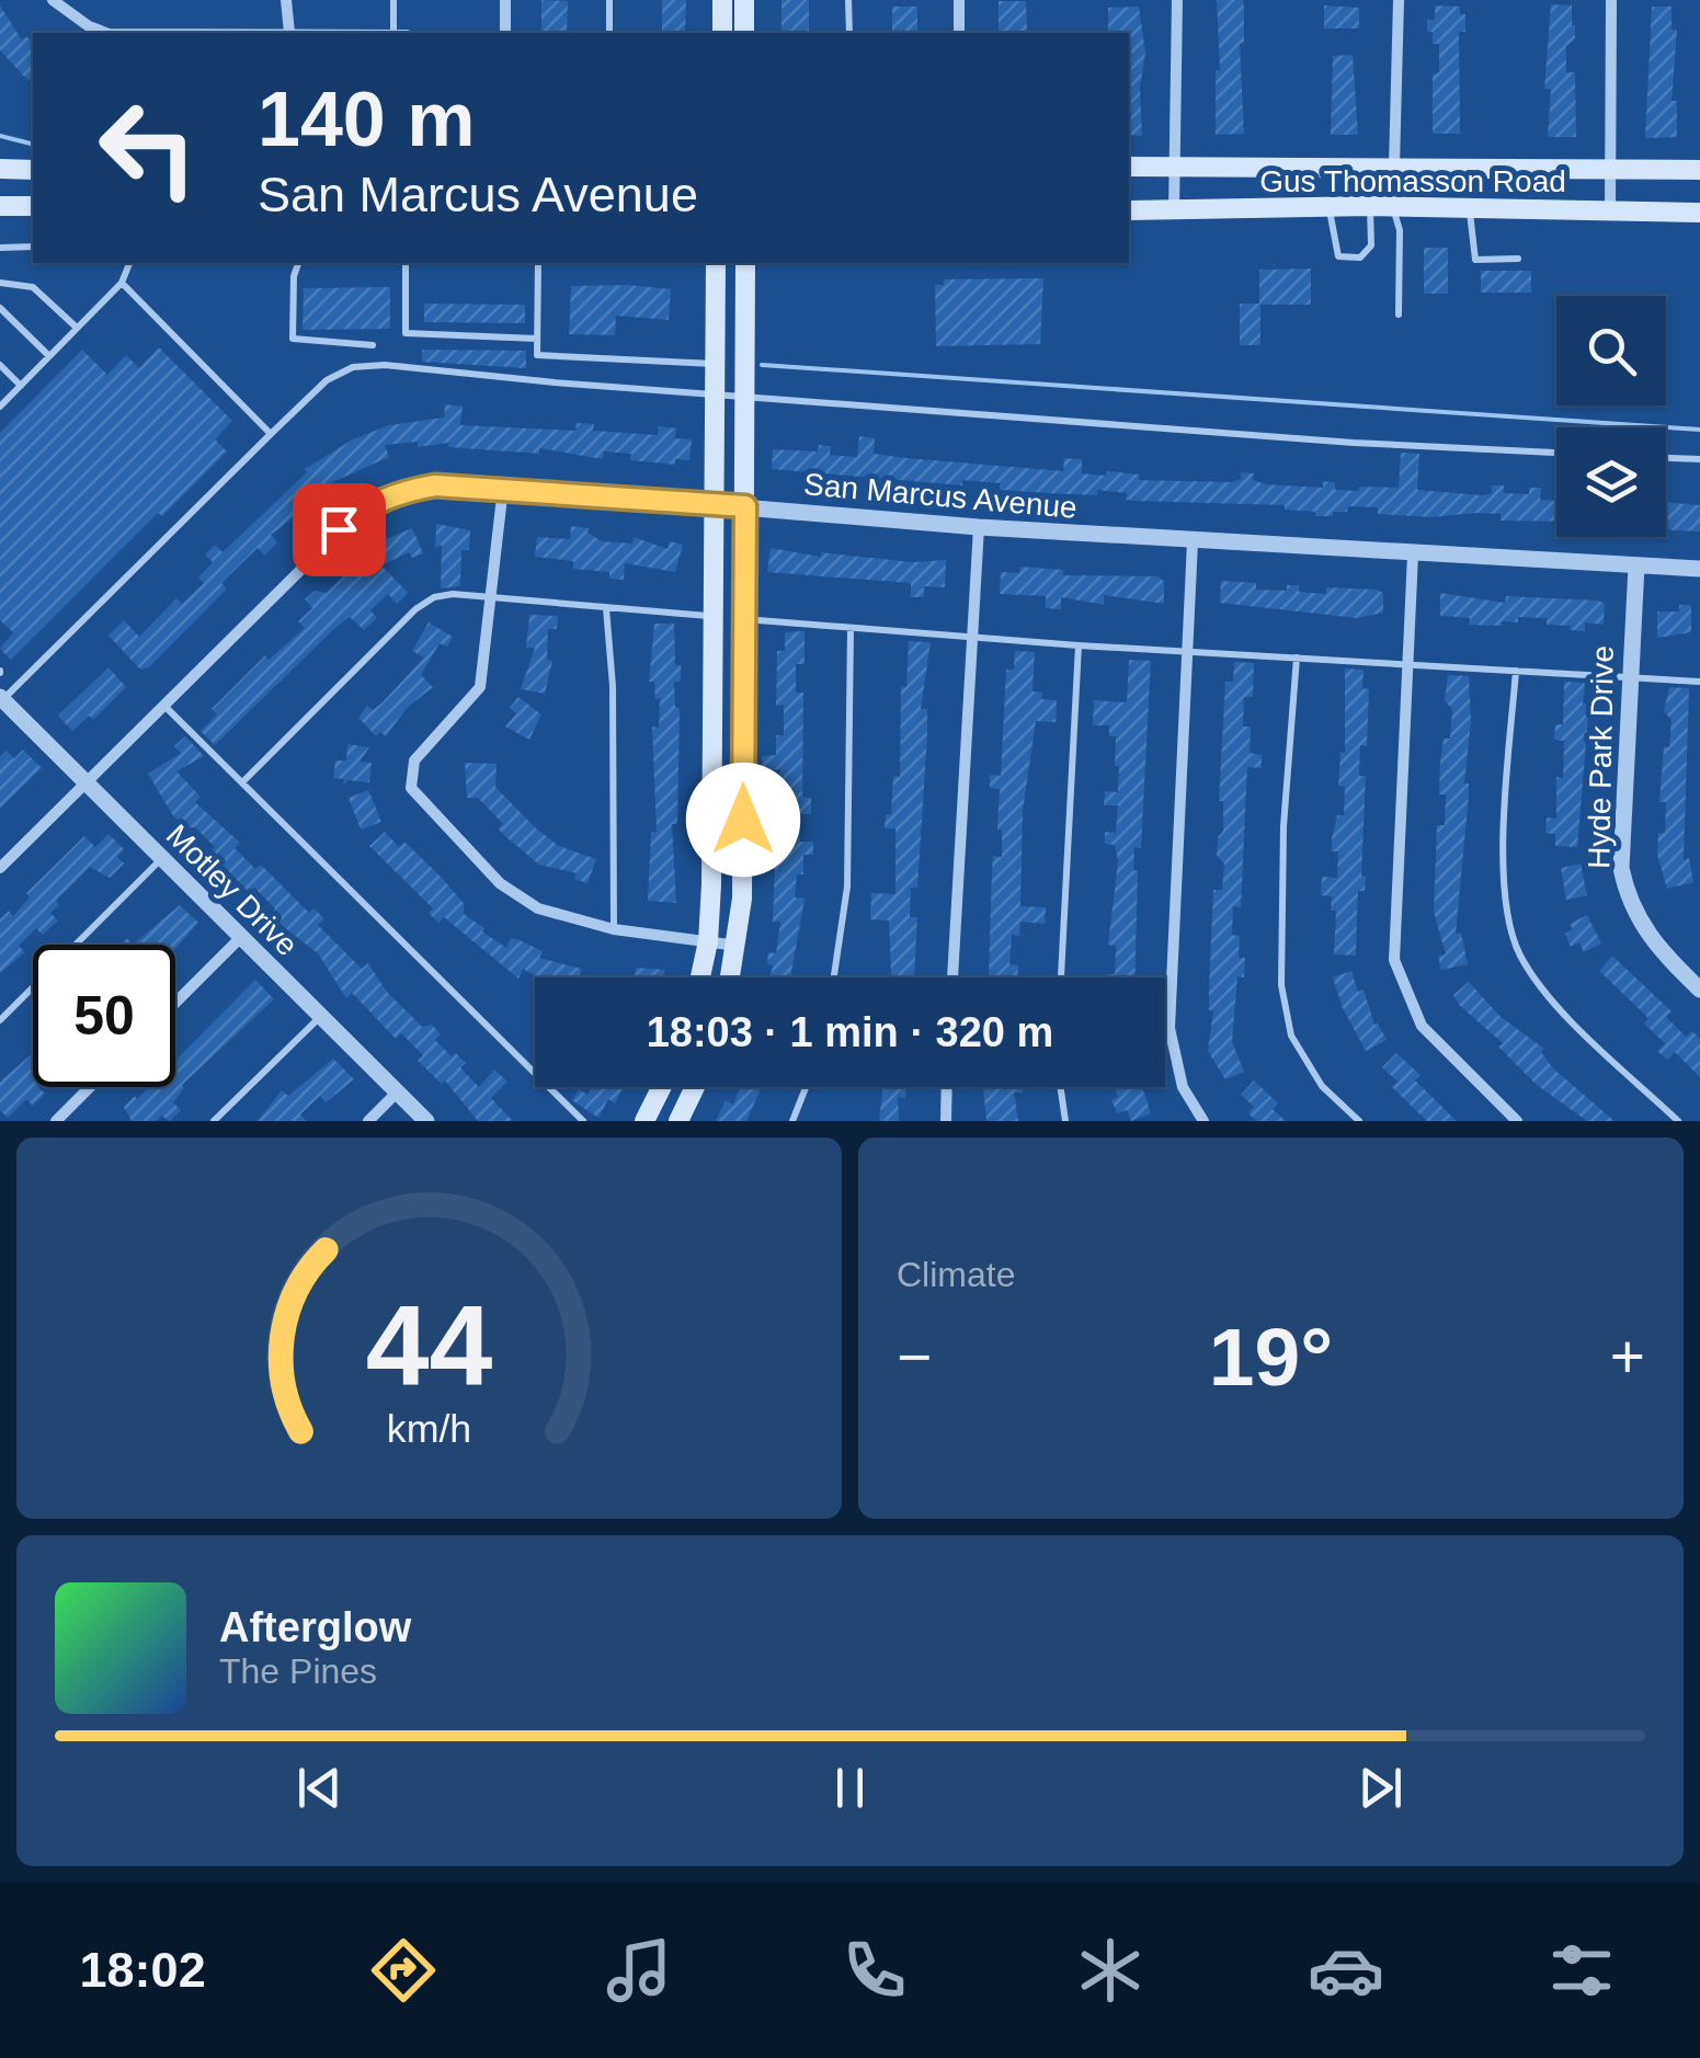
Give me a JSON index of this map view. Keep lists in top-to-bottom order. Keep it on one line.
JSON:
{"streets":{"main road":["Gus Thomasson Road"],"street":["San Marcus Avenue","Hyde Park Drive","Motley Drive"]},"crossings":[["San Marcus Avenue","Hyde Park Drive"],["San Marcus Avenue","Motley Drive"]],"page":{"turn":["140 m","San Marcus Avenue"],"limit":"50","trip":"18:03 · 1 min · 320 m","tile":"Climate","heat":["−","19°","+"],"song":["Afterglow","The Pines"],"tabs":"18:02","gauge":["44","km/h"]}}
